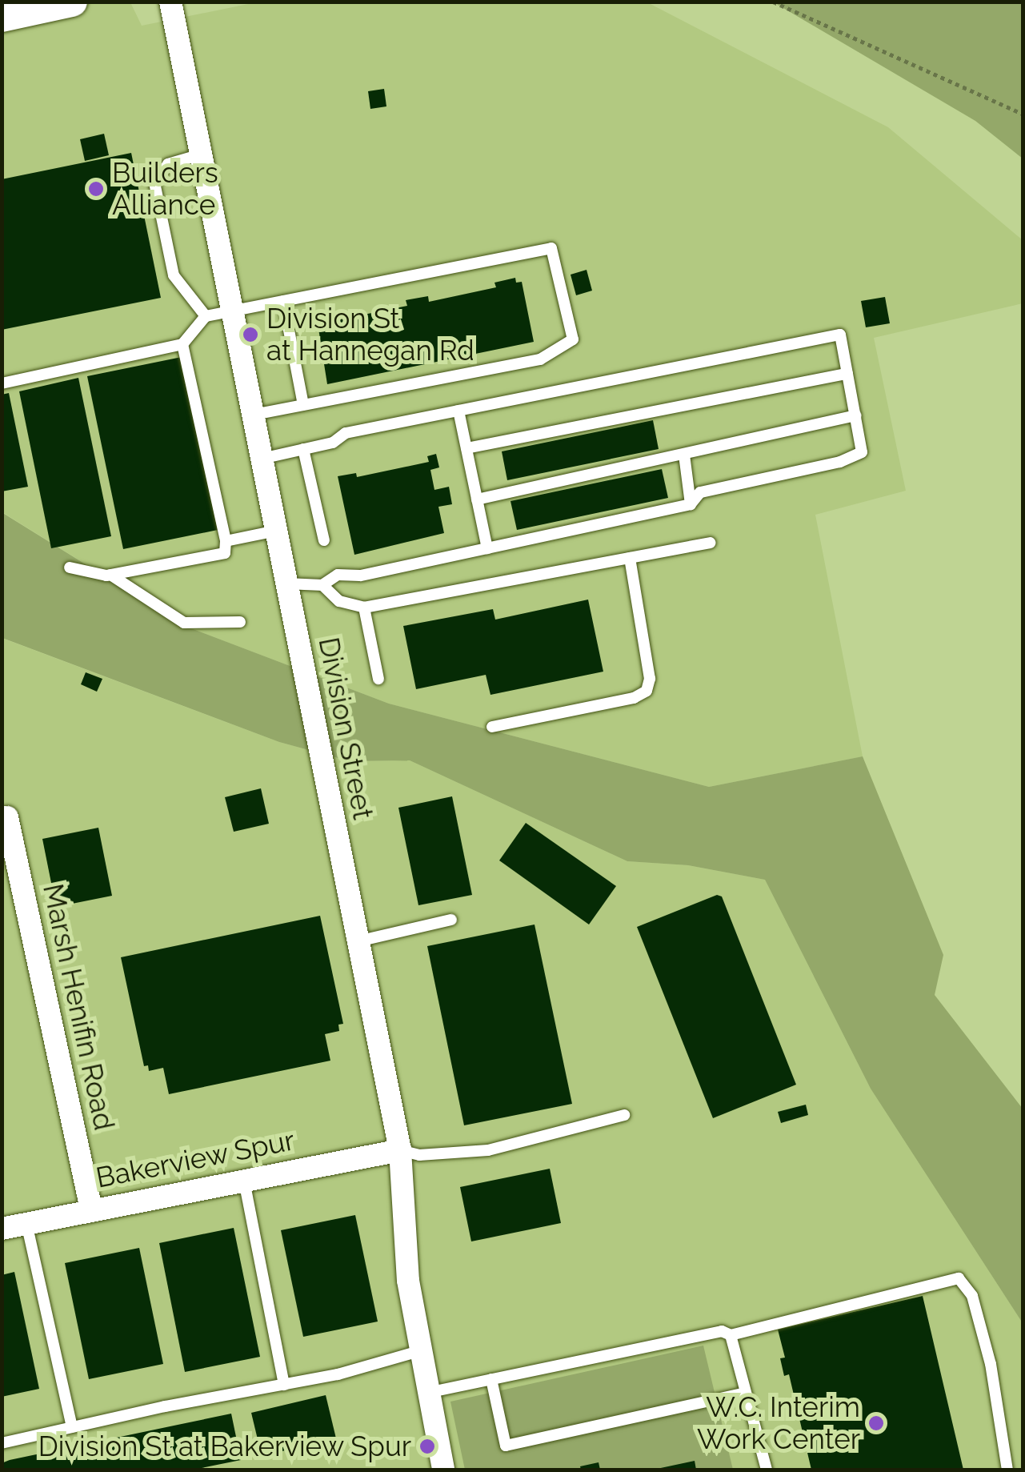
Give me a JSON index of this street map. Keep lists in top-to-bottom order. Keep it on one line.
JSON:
{"streets":{"street":["Division Street","Marsh Henifin Road","Bakerview Spur"]},"crossings":[["Division Street","Bakerview Spur"],["Marsh Henifin Road","Bakerview Spur"]],"places":["Builders Alliance","Division St at Hannegan Rd","W.C. Interim Work Center","Division St at Bakerview Spur"]}
